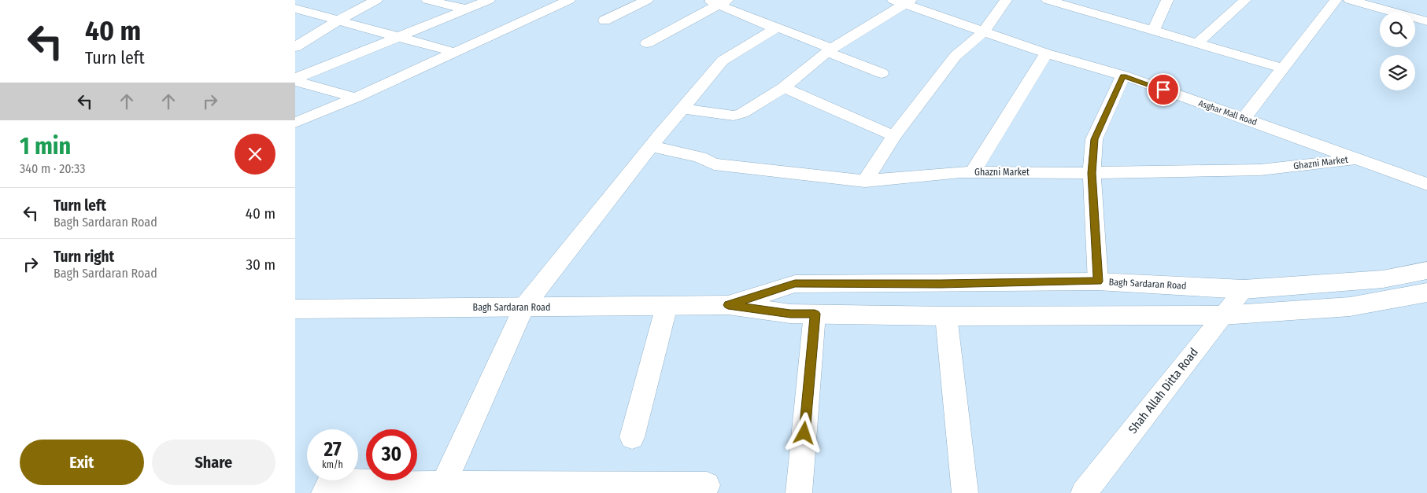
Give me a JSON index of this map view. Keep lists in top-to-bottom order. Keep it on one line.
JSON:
{"streets":{"main road":["Bagh Sardaran Road"],"street":["Asghar Mall Road","Ghazni Market","Shah Allah Ditta Road"]},"crossings":[["Asghar Mall Road","Ghazni Market"],["Bagh Sardaran Road","Shah Allah Ditta Road"]],"page":{"turn":["40 m","Turn left"],"heading":["1 min","340 m · 20:33"],"list":[{"name":"Turn left","note":"Bagh Sardaran Road","value":"40 m"},{"name":"Turn right","note":"Bagh Sardaran Road","value":"30 m"}],"speed":"27 km/h","limit":"30","buttons":["Exit","Share"]}}
